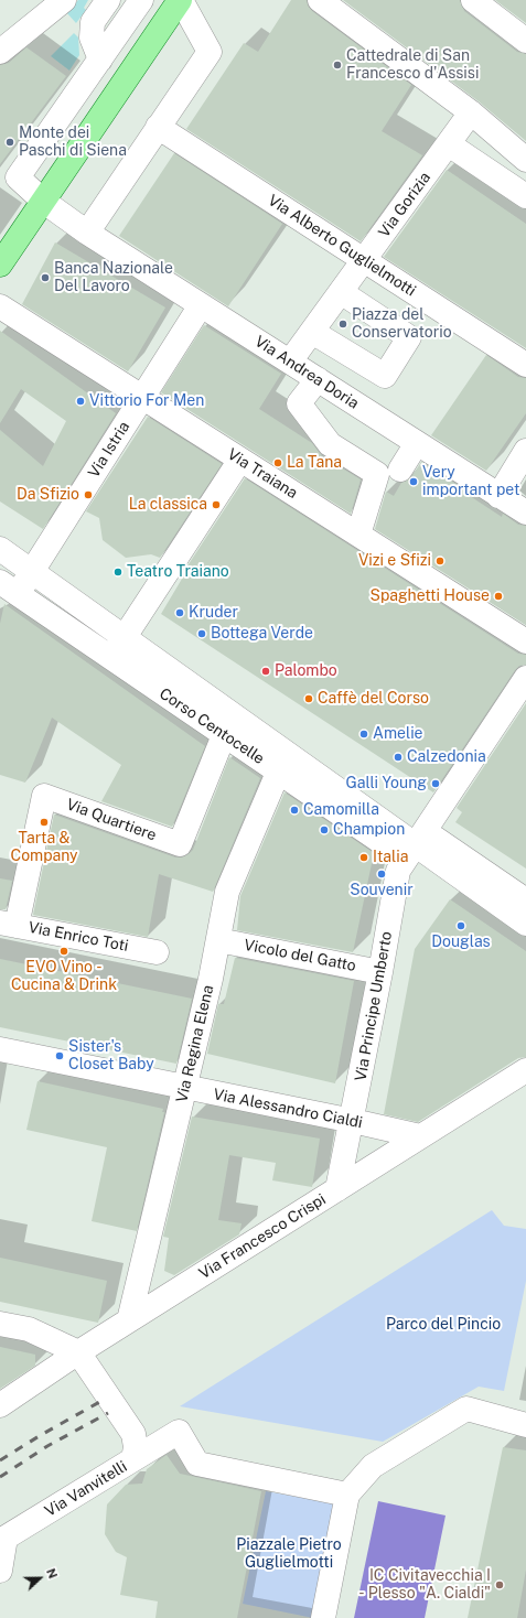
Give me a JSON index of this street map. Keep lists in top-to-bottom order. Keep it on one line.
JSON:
{"streets":{"street":["Via Gorizia","Via Alberto Guglielmotti","Via Andrea Doria","Via Istria","Via Traiana","Corso Centocelle","Via Quartiere","Via Enrico Toti","Vicolo del Gatto","Via Principe Umberto","Via Regina Elena","Via Alessandro Cialdi","Via Francesco Crispi","Via Vanvitelli"]},"crossings":[["Via Gorizia","Via Alberto Guglielmotti"],["Via Gorizia","Via Andrea Doria"],["Via Andrea Doria","Via Istria"],["Via Istria","Via Traiana"],["Via Istria","Corso Centocelle"],["Corso Centocelle","Via Quartiere"],["Corso Centocelle","Via Principe Umberto"],["Corso Centocelle","Via Regina Elena"],["Via Quartiere","Via Enrico Toti"],["Vicolo del Gatto","Via Principe Umberto"],["Vicolo del Gatto","Via Regina Elena"],["Via Principe Umberto","Via Alessandro Cialdi"],["Via Principe Umberto","Via Francesco Crispi"],["Via Regina Elena","Via Alessandro Cialdi"],["Via Regina Elena","Via Francesco Crispi"],["Via Alessandro Cialdi","Via Francesco Crispi"],["Via Francesco Crispi","Via Vanvitelli"]],"parks":["Parco del Pincio","Piazzale Pietro Guglielmotti"],"places":["Cattedrale di San Francesco d'Assisi","Monte dei Paschi di Siena","Banca Nazionale Del Lavoro","Piazza del Conservatorio","Vittorio For Men","La Tana","Very important pet","Da Sfizio","La classica","Vizi e Sfizi","Teatro Traiano","Spaghetti House","Kruder","Bottega Verde","Palombo","Caffè del Corso","Amelie","Calzedonia","Galli Young","Camomilla","Tarta & Company","Champion","Italia","Souvenir","Douglas","EVO Vino - Cucina & Drink","Sister's Closet Baby","IC Civitavecchia I - Plesso \"A. Cialdi\""],"north":"right"}
